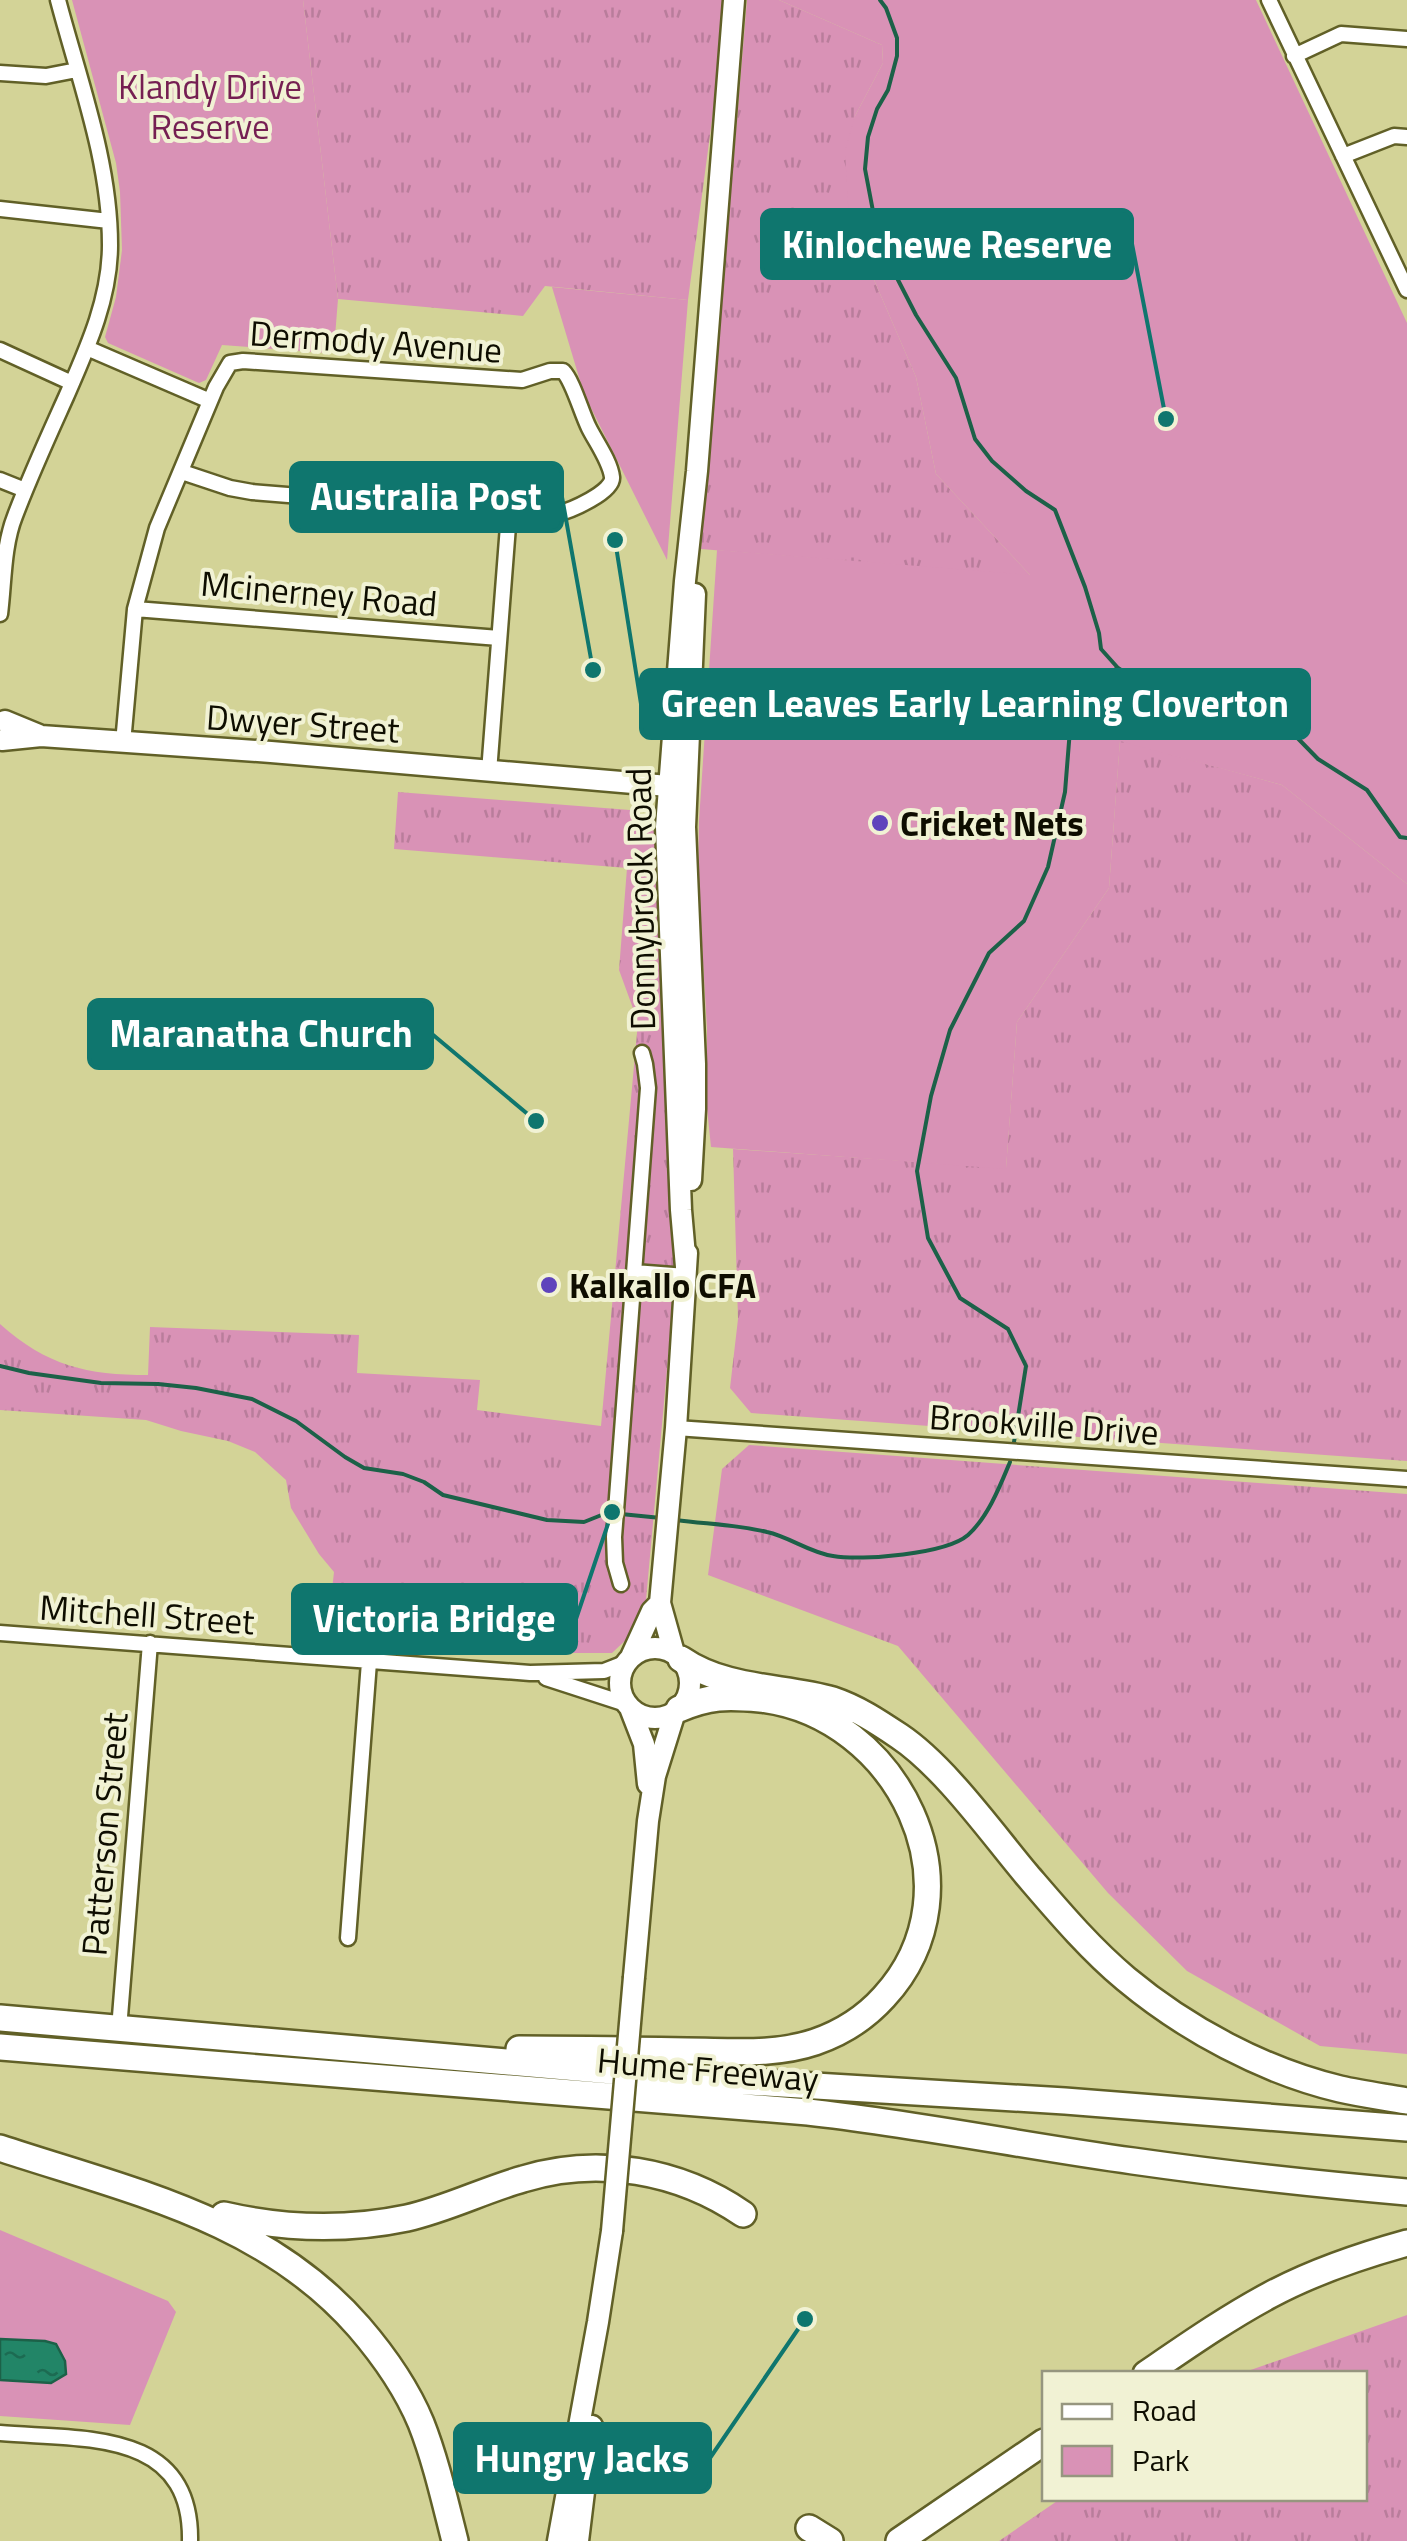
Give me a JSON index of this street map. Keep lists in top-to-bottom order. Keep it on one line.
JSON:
{"streets":{"highway":["Hume Freeway"],"main road":["Dwyer Street","Donnybrook Road"],"street":["Dermody Avenue","Mcinerney Road","Brookville Drive","Mitchell Street","Patterson Street"]},"crossings":[["Dermody Avenue","Mcinerney Road"],["Dermody Avenue","Dwyer Street"],["Dwyer Street","Donnybrook Road"],["Donnybrook Road","Brookville Drive"],["Donnybrook Road","Mitchell Street"],["Mitchell Street","Patterson Street"],["Patterson Street","Hume Freeway"]],"parks":["Klandy Drive Reserve"],"places":["Kinlochewe Reserve","Green Leaves Early Learning Cloverton","Australia Post","Cricket Nets","Maranatha Church","Kalkallo CFA","Victoria Bridge","Hungry Jacks"],"legend":["Road","Park"]}
